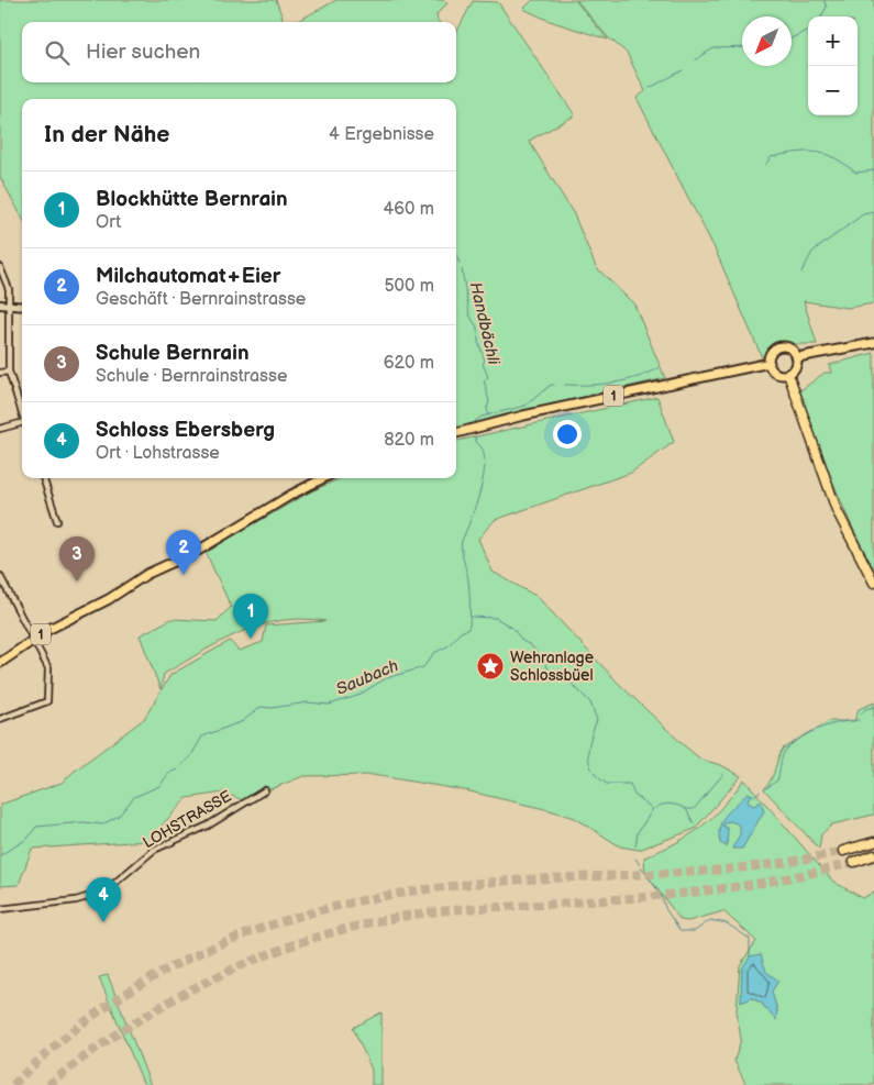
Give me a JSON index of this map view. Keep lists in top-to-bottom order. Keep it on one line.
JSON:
{"streets":{"main road":["1"],"street":["LOHSTRASSE"]},"water":["Handbächli","Saubach"],"places":{"place":["Wehranlage Schlossbüel"]},"north":"bottom left","page":{"map_buttons":["+","−"],"search":"Hier suchen","heading":["In der Nähe","4 Ergebnisse"],"list":[{"mark":"1","name":"Blockhütte Bernrain","note":"Ort","value":"460 m"},{"mark":"2","name":"Milchautomat+Eier","note":"Geschäft · Bernrainstrasse","value":"500 m"},{"mark":"3","name":"Schule Bernrain","note":"Schule · Bernrainstrasse","value":"620 m"},{"mark":"4","name":"Schloss Ebersberg","note":"Ort · Lohstrasse","value":"820 m"}],"pins":["2","3","1","4"]}}
